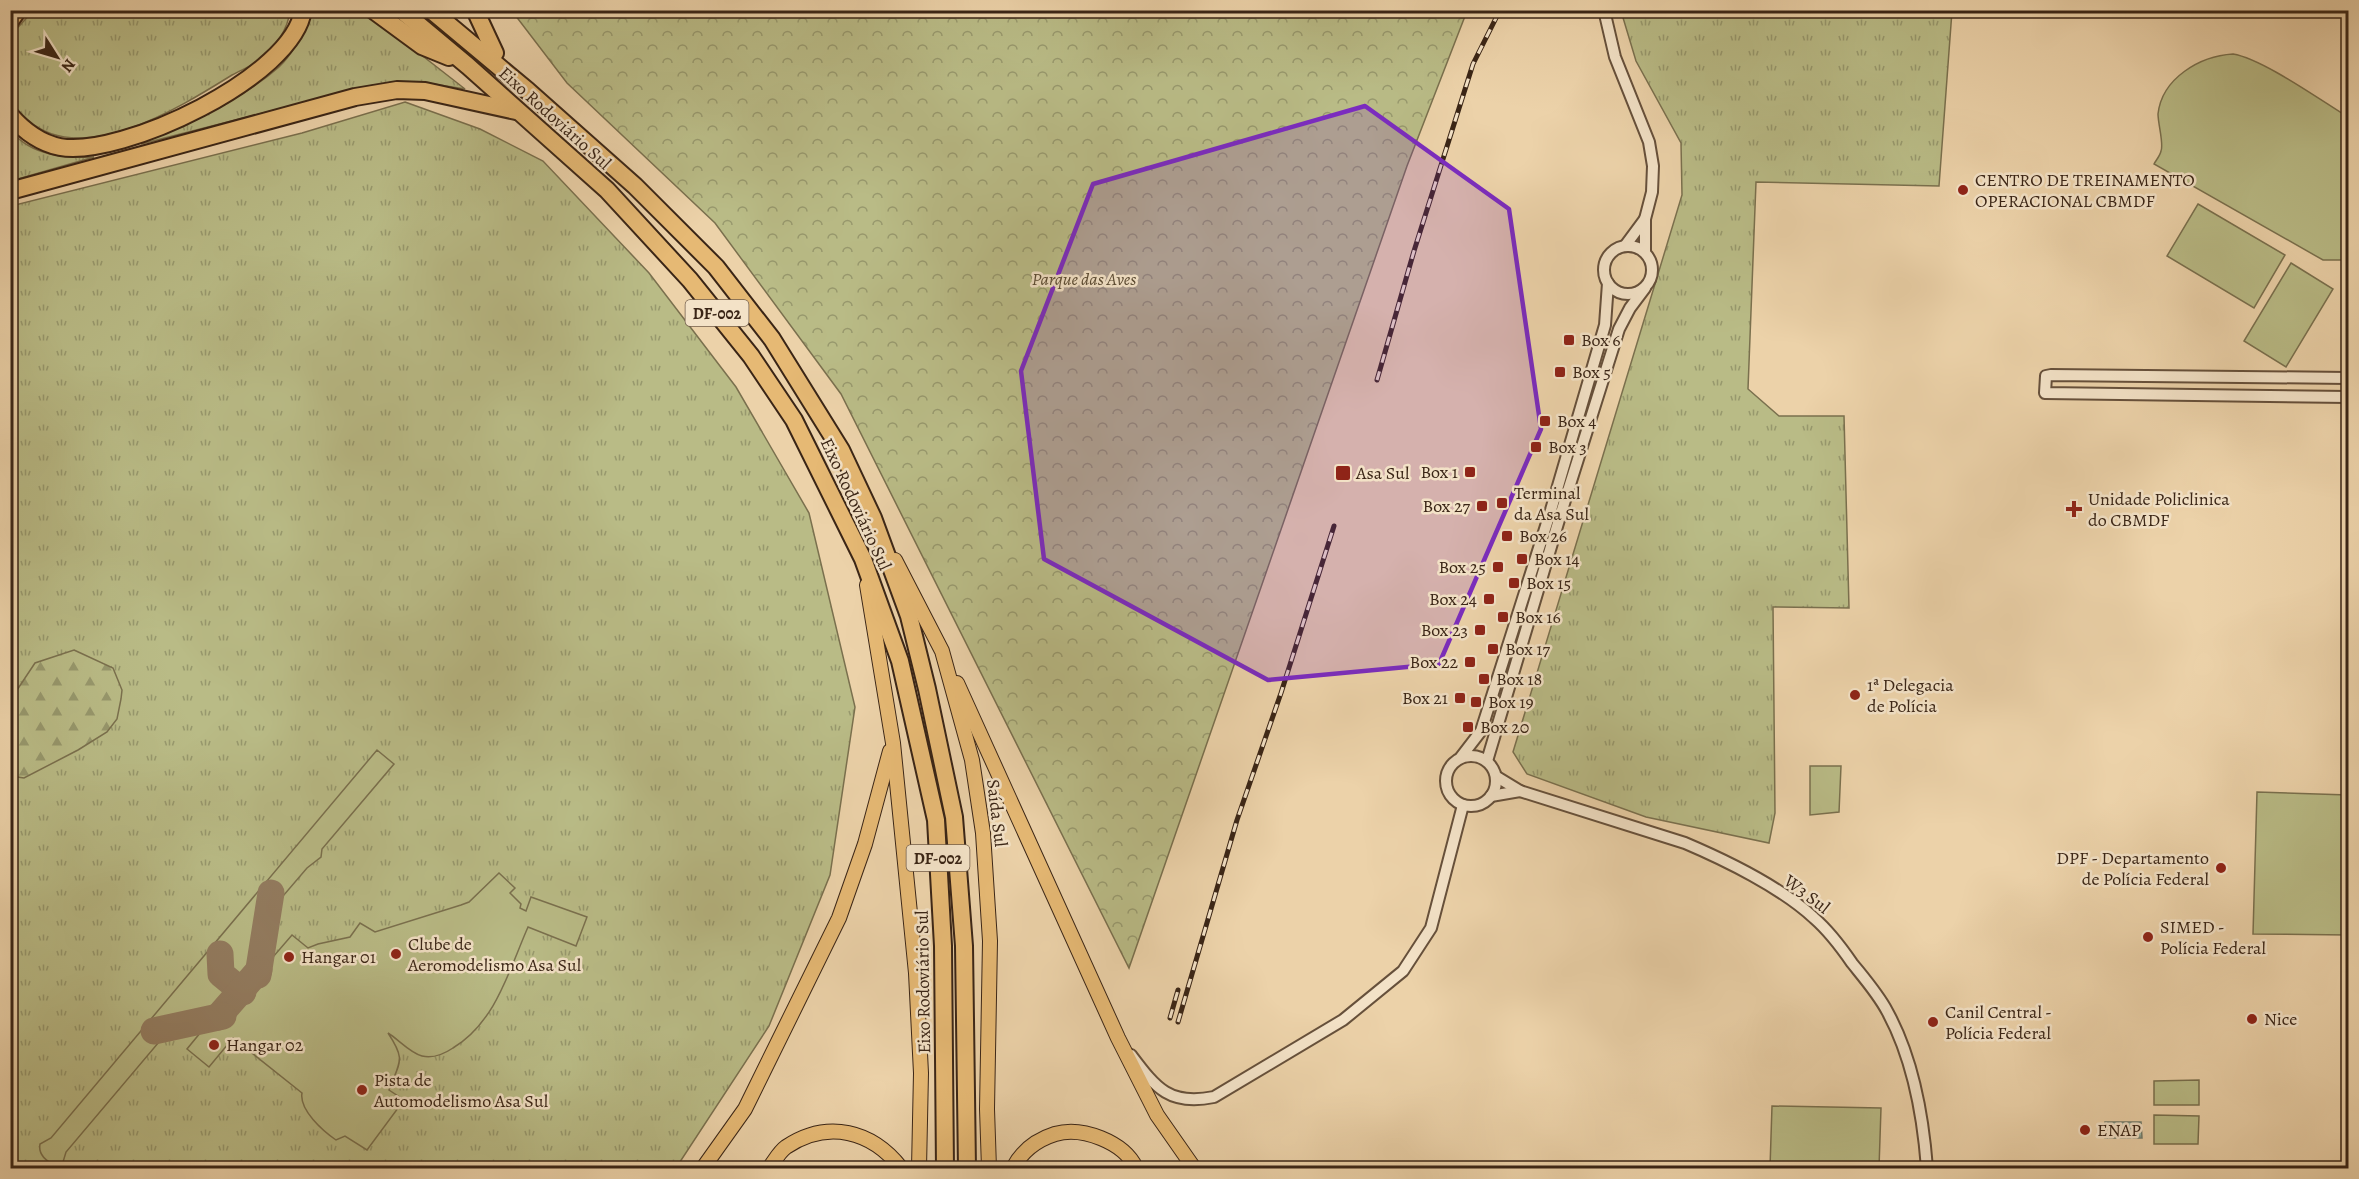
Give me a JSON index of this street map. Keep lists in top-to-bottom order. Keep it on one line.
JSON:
{"streets":{"highway":["Eixo Rodoviário Sul","DF-002"],"main road":["Saída Sul"],"street":["W3 Sul"]},"crossings":[["Eixo Rodoviário Sul","Saída Sul"]],"parks":["Parque das Aves"],"places":{"other":["CENTRO DE TREINAMENTO OPERACIONAL CBMDF","1ª Delegacia de Polícia","DPF - Departamento de Polícia Federal","SIMED - Polícia Federal","Clube de Aeromodelismo Asa Sul","Hangar 01","Nice","Canil Central - Polícia Federal","Hangar 02","Pista de Automodelismo Asa Sul","ENAP"],"transit":["Box 6","Box 5","Box 4","Box 3","Box 1","Asa Sul","Terminal da Asa Sul","Box 27","Box 26","Box 14","Box 25","Box 15","Box 24","Box 16","Box 23","Box 17","Box 22","Box 18","Box 21","Box 19","Box 20"],"health":["Unidade Policlinica do CBMDF"]},"north":"bottom right"}
